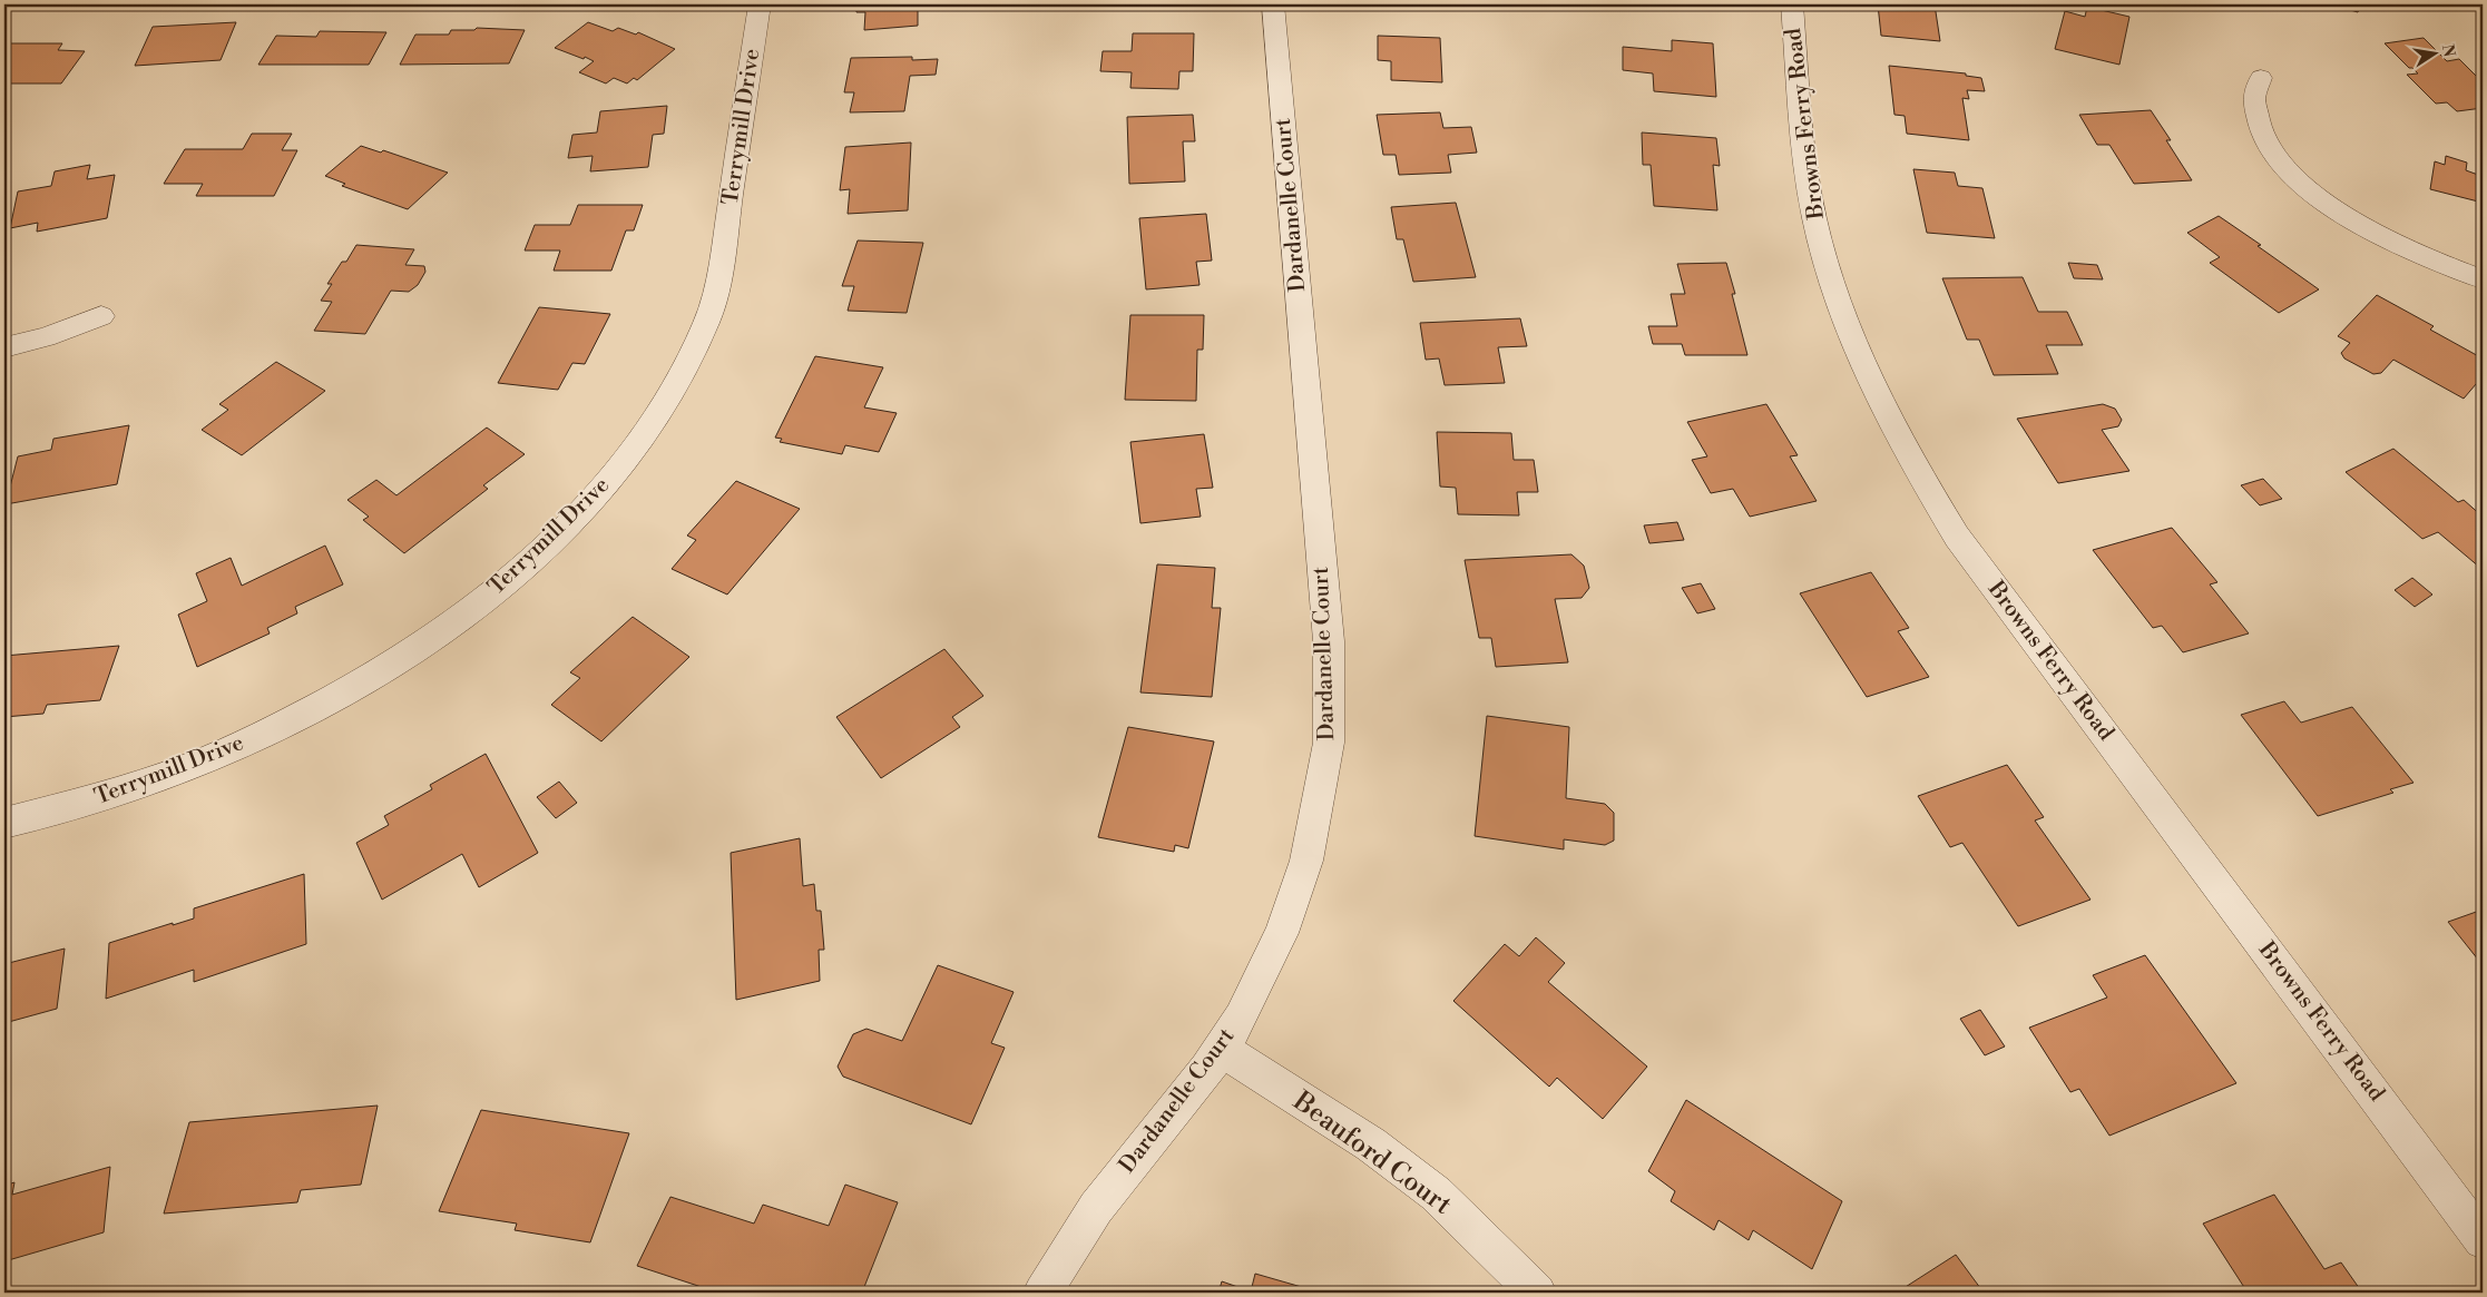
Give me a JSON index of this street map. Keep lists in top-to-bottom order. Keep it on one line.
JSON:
{"streets":{"street":["Browns Ferry Road","Terrymill Drive","Dardanelle Court","Beauford Court"]},"crossings":[["Dardanelle Court","Beauford Court"]],"north":"right"}
